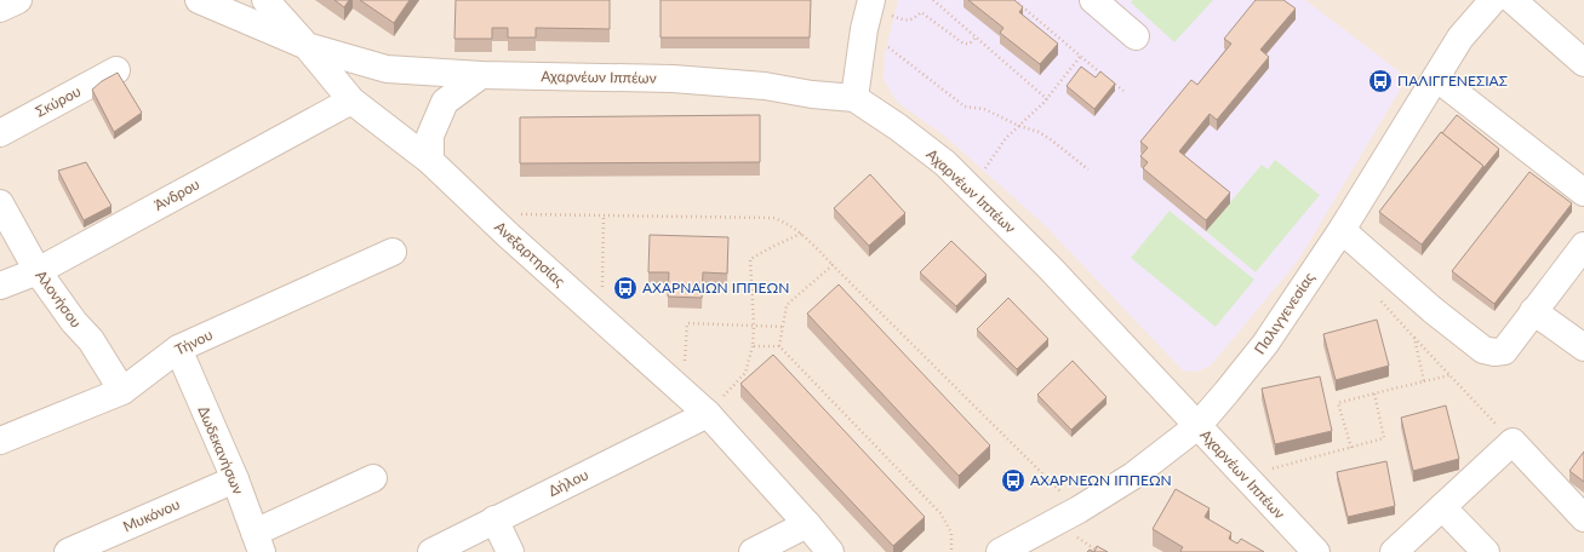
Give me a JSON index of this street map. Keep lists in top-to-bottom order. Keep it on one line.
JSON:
{"streets":{"street":["Αχαρνέων Ιππέων","Σκύρου","Άνδρου","Ανεξαρτησίας","Αλονήσου","Παλιγγενεσίας","Τήνου","Δωδεκανήσων","Δήλου","Μυκόνου"]},"crossings":[["Αχαρνέων Ιππέων","Ανεξαρτησίας"],["Αχαρνέων Ιππέων","Παλιγγενεσίας"],["Άνδρου","Ανεξαρτησίας"],["Άνδρου","Αλονήσου"],["Ανεξαρτησίας","Δήλου"],["Αλονήσου","Τήνου"],["Τήνου","Δωδεκανήσων"],["Δωδεκανήσων","Μυκόνου"]],"places":{"bus stop":["ΠΑΛΙΓΓΕΝΕΣΙΑΣ","ΑΧΑΡΝΑΙΩΝ ΙΠΠΕΩΝ","ΑΧΑΡΝΕΩΝ ΙΠΠΕΩΝ"]}}
